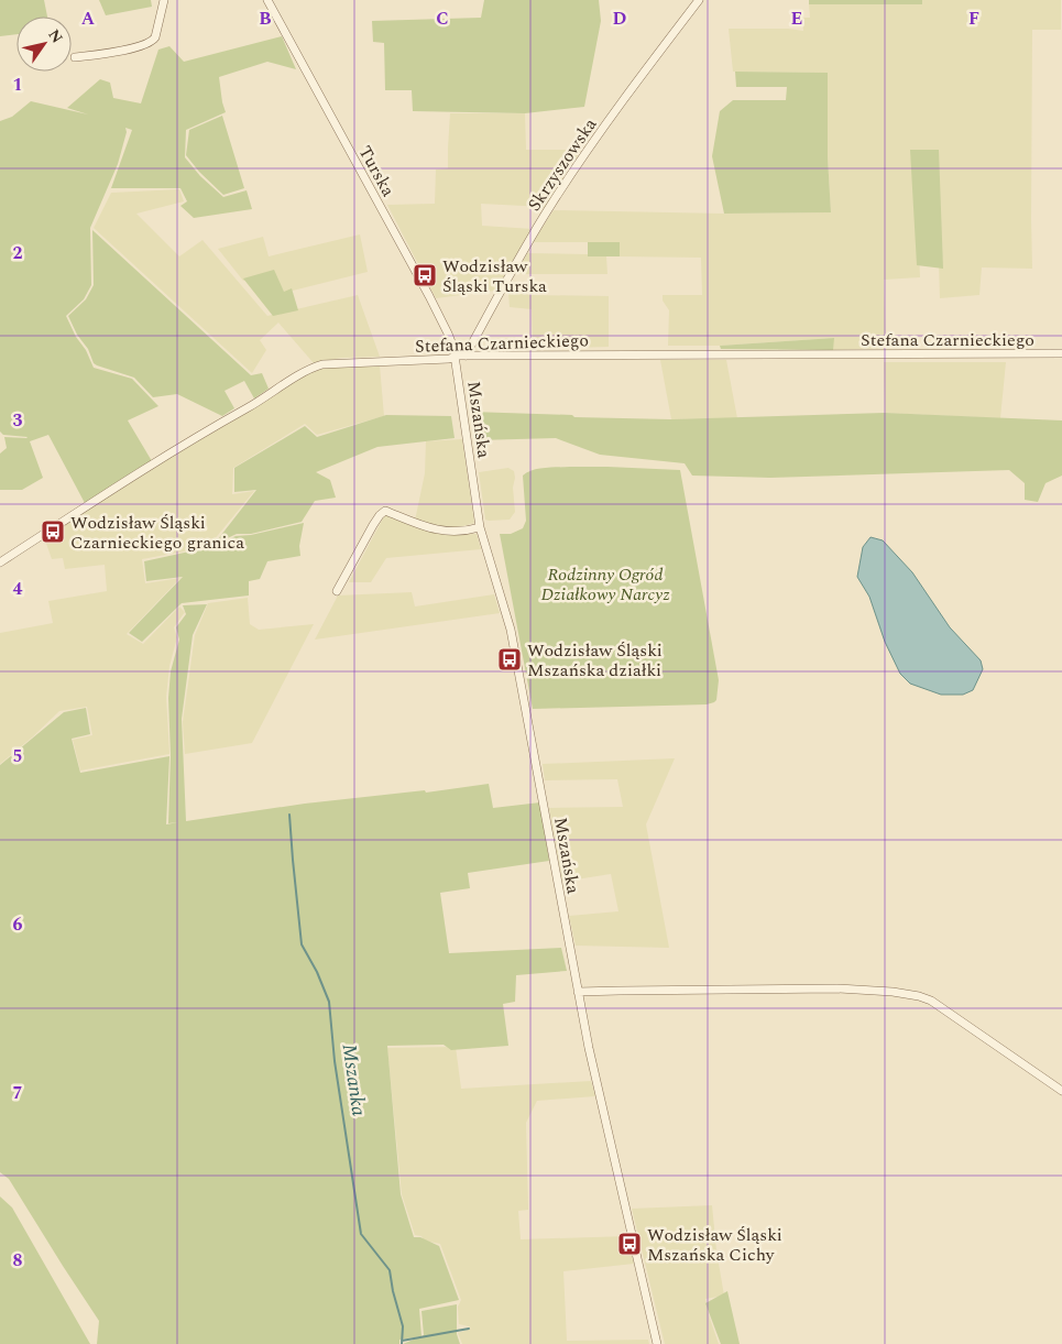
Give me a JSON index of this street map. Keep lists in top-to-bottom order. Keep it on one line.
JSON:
{"streets":{"street":["Skrzyszowska","Turska","Stefana Czarnieckiego","Mszańska"]},"crossings":[["Skrzyszowska","Stefana Czarnieckiego"],["Turska","Stefana Czarnieckiego"],["Turska","Mszańska"]],"water":["Mszanka"],"parks":["Rodzinny Ogród Działkowy Narcyz"],"places":{"bus stop":["Wodzisław Śląski Turska","Wodzisław Śląski Czarnieckiego granica","Wodzisław Śląski Mszańska działki","Wodzisław Śląski Mszańska Cichy"]},"north":"top right","grid":{"columns":["A","B","C","D","E","F"],"rows":["1","2","3","4","5","6","7","8"]}}
